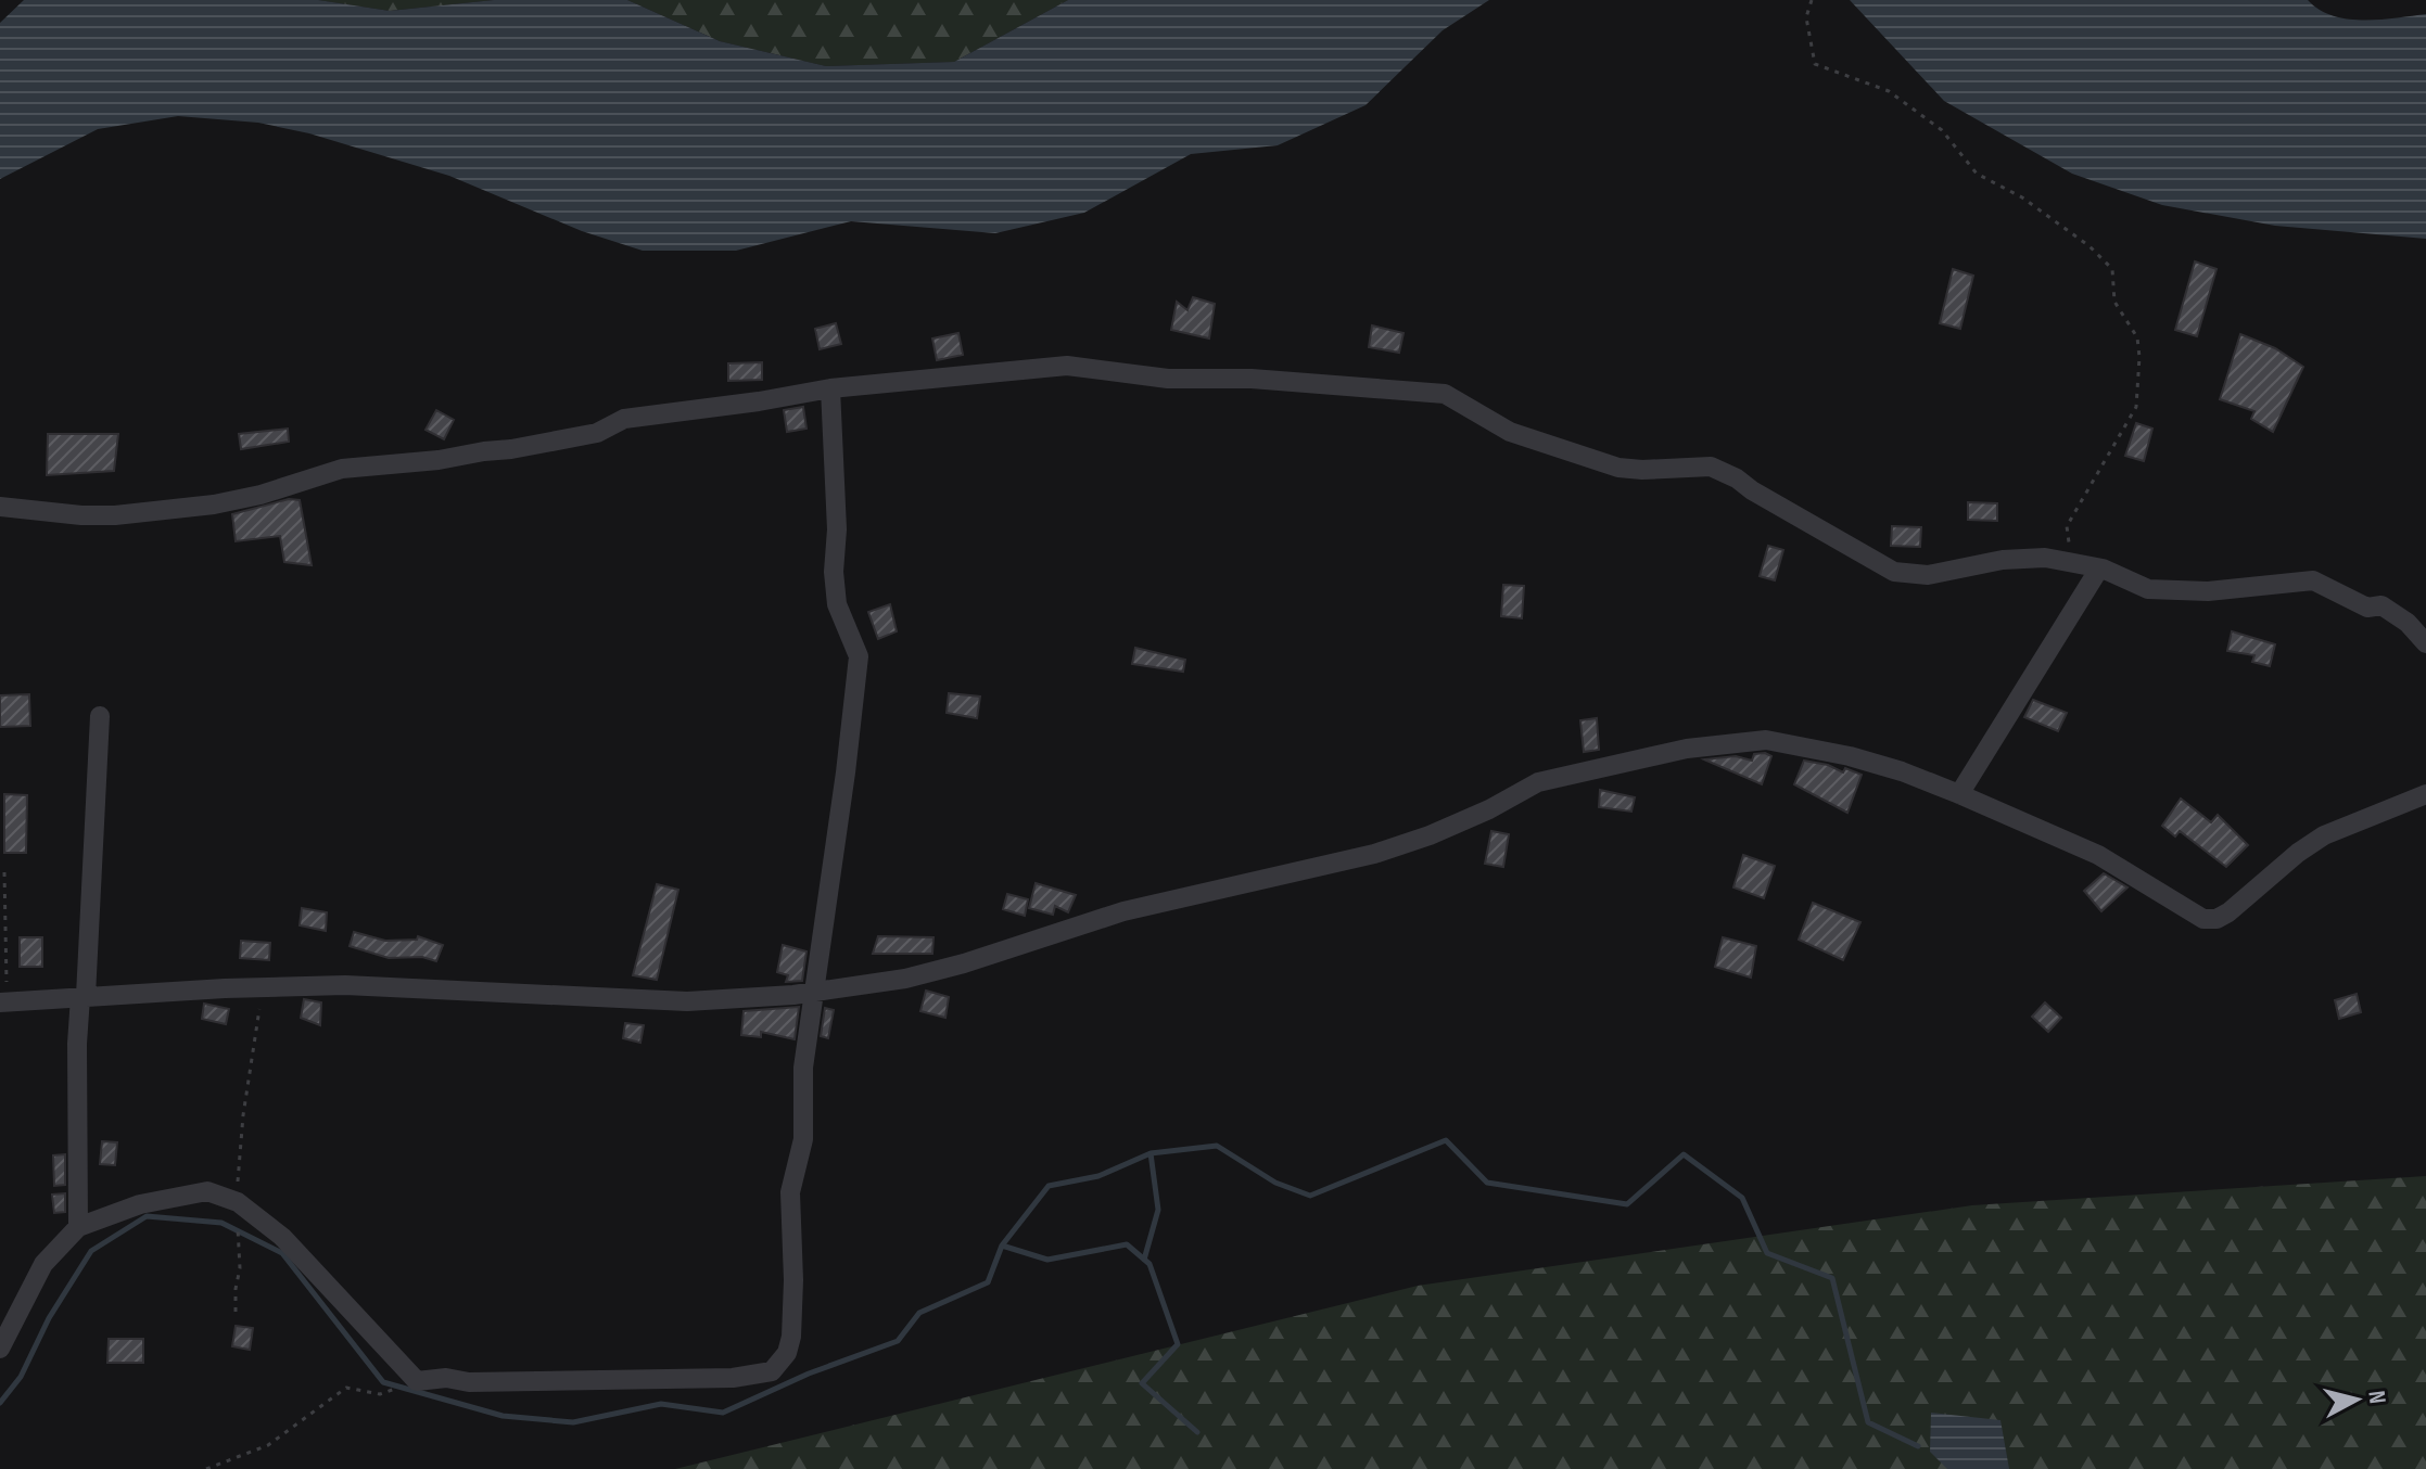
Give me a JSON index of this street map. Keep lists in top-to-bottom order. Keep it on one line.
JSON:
{"north":"right"}
